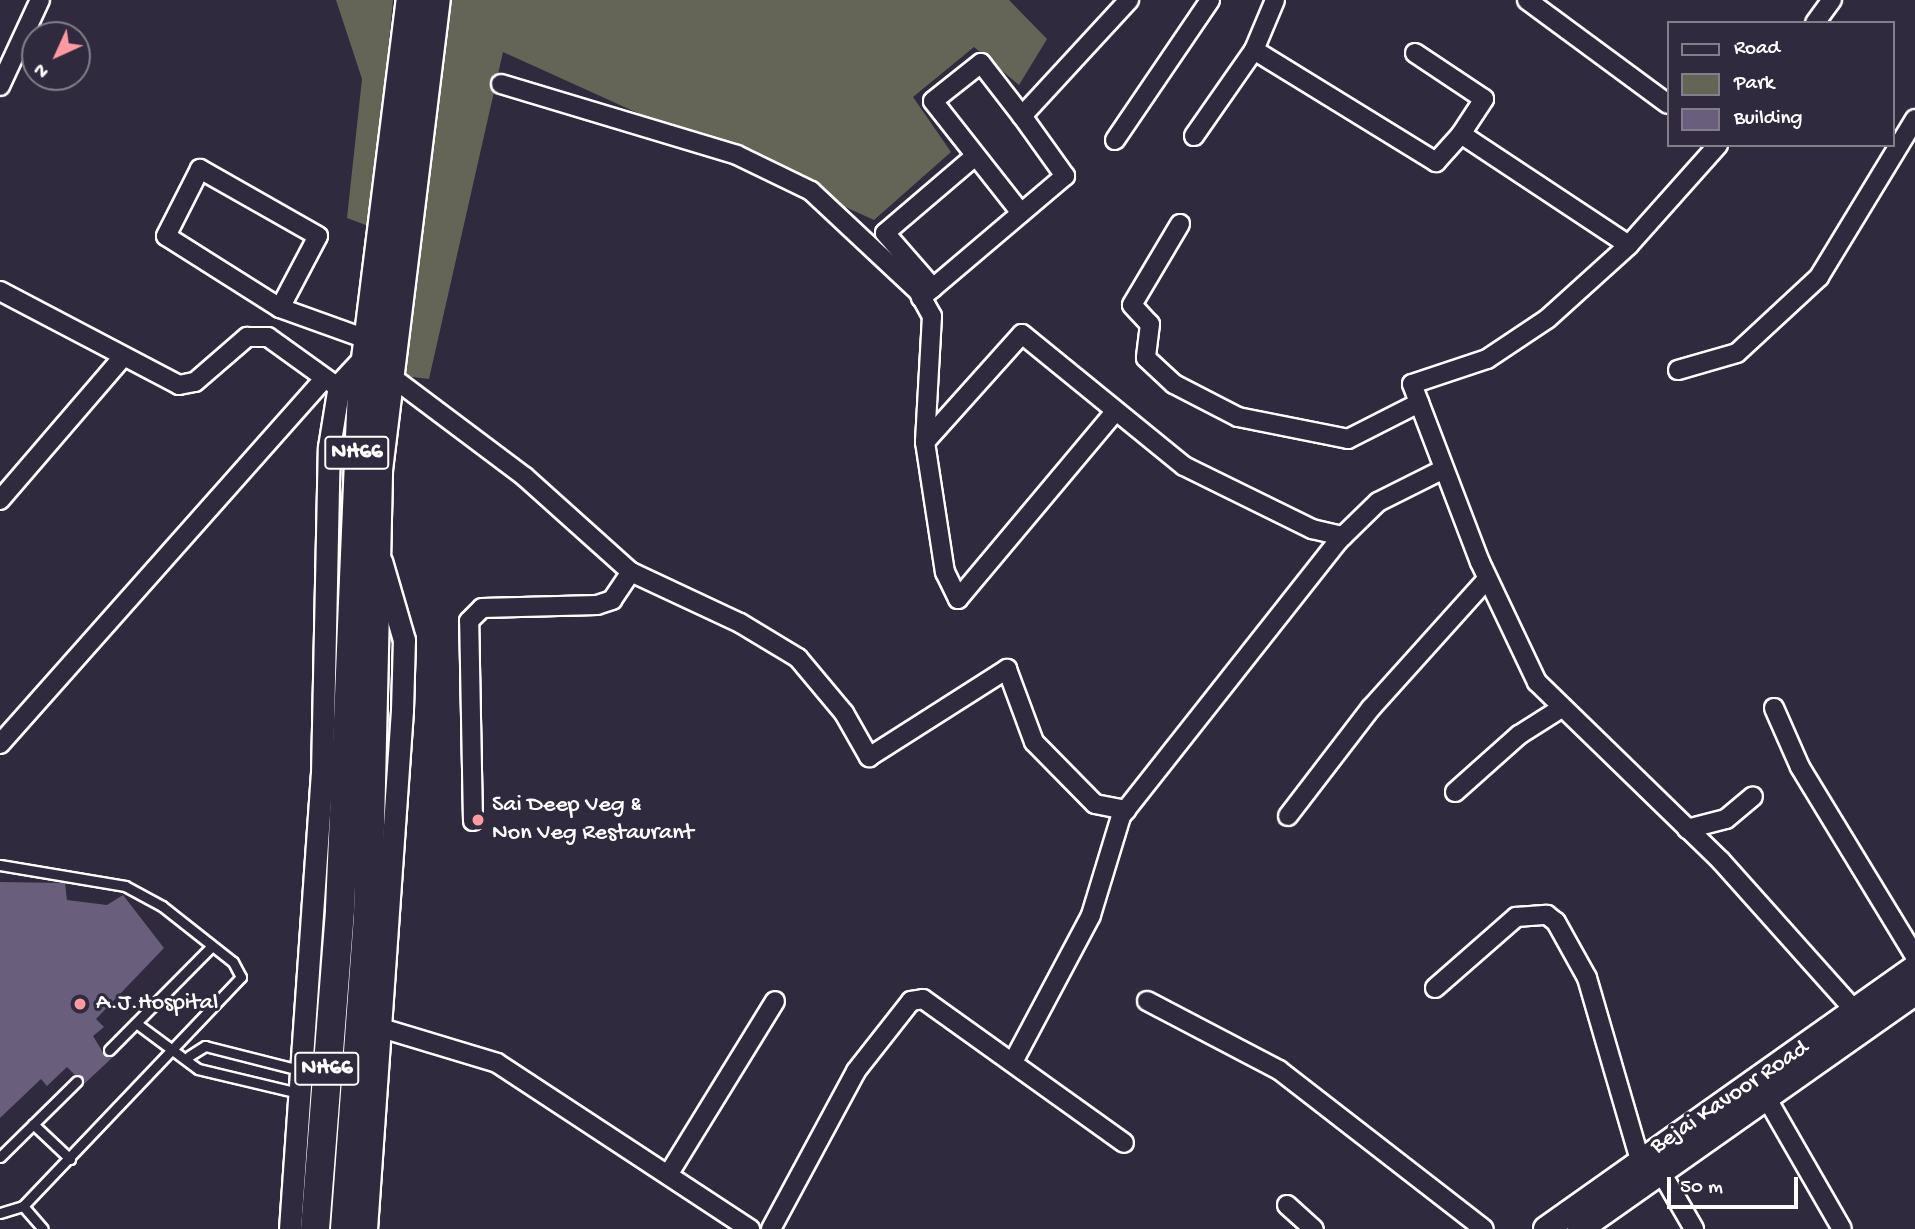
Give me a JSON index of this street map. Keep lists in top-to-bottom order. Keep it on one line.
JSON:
{"streets":{"highway":["NH66"],"main road":["Bejai Kavoor Road"]},"places":["Sai Deep Veg & Non Veg Restaurant","A.J.Hospital"],"legend":["Road","Park","Building"],"scale_bar":"50 m","north":"bottom left"}
